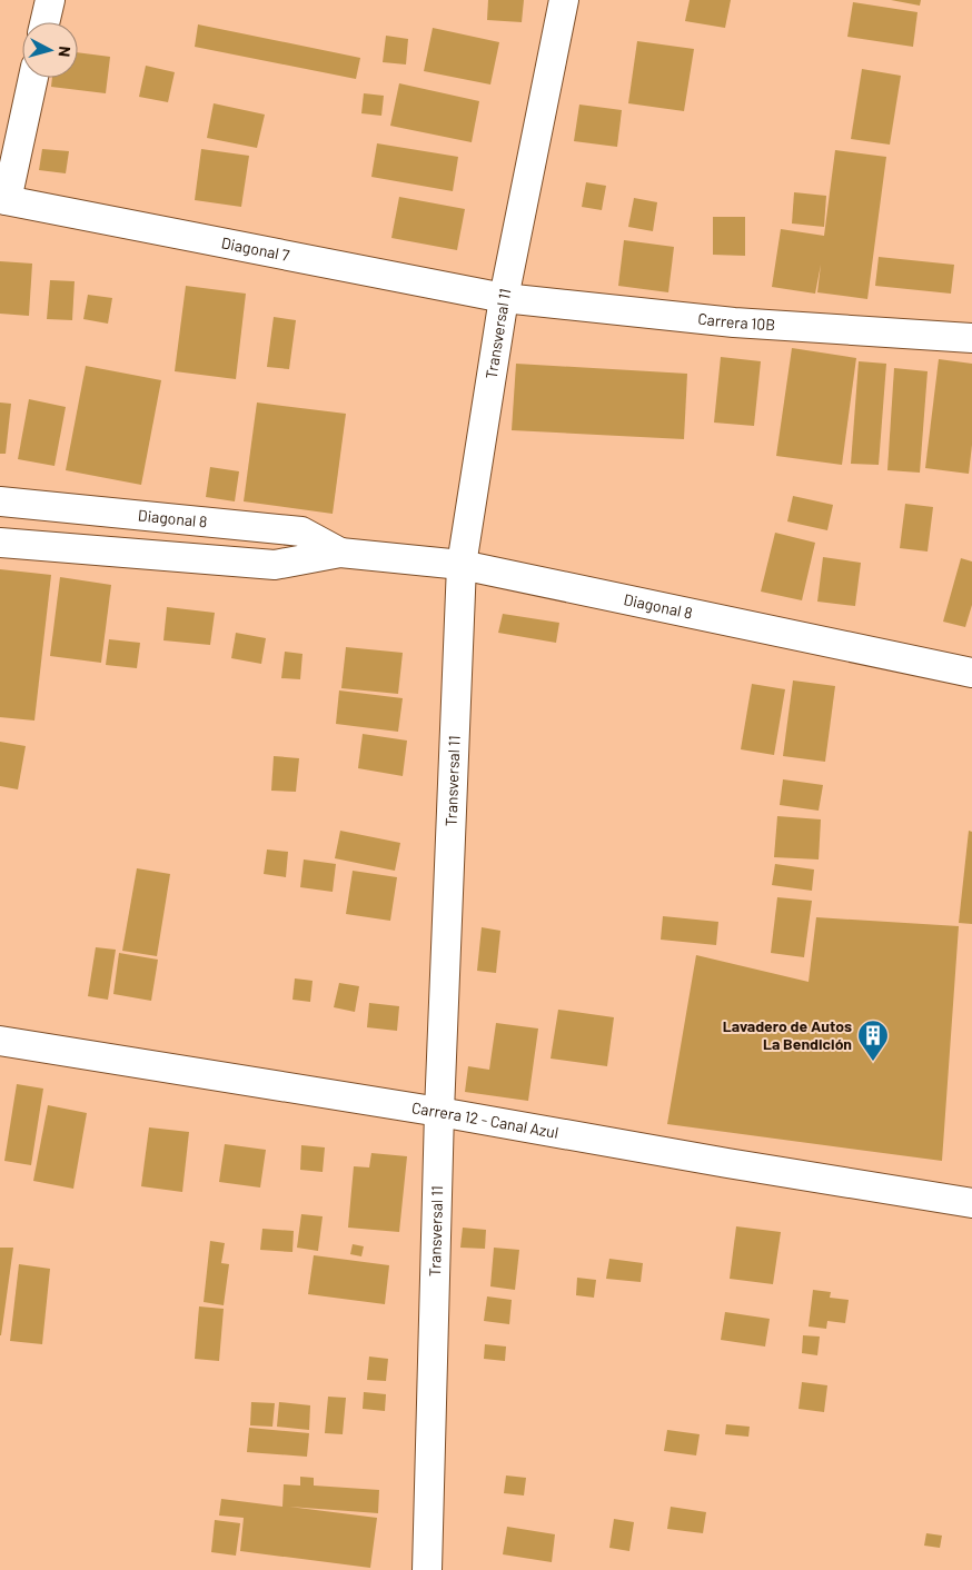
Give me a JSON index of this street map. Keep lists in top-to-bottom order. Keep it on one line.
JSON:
{"streets":{"street":["Diagonal 7","Carrera 10B","Transversal 11","Diagonal 8","Carrera 12 - Canal Azul"]},"crossings":[["Diagonal 7","Carrera 10B"],["Diagonal 7","Transversal 11"],["Carrera 10B","Transversal 11"],["Transversal 11","Diagonal 8"],["Transversal 11","Carrera 12 - Canal Azul"]],"places":{"building":["Lavadero de Autos La Bendición"]},"north":"right"}
